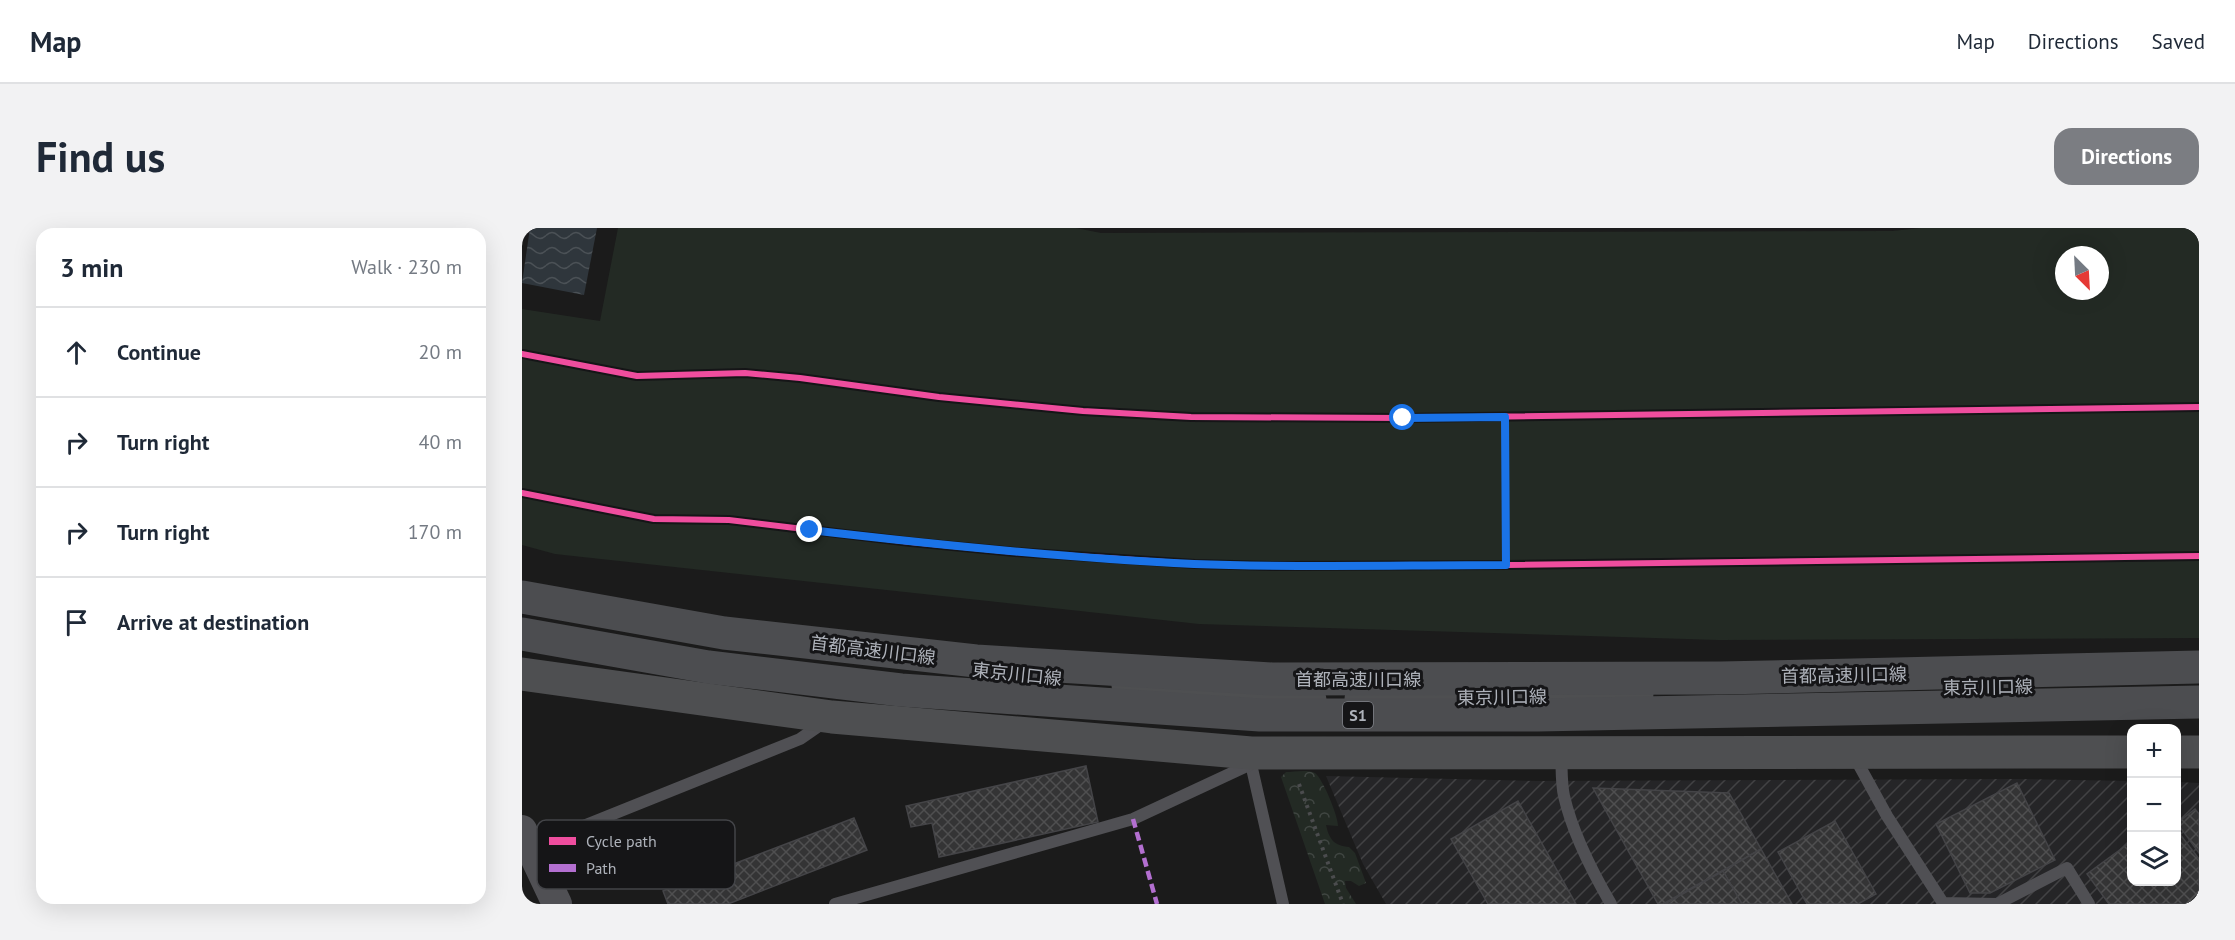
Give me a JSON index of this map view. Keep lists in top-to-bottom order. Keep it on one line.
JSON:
{"streets":{"highway":["首都高速川口線","S1"],"main road":["東京川口線"]},"legend":["Cycle path","Path"],"north":"bottom right","page":{"header":"Map","nav":["Map","Directions","Saved"],"buttons":"Directions","title":"Find us","heading":["3 min","Walk · 230 m"],"list":[["Continue","20 m"],["Turn right","40 m"],["Turn right","170 m"],"Arrive at destination"],"map_buttons":["+","−"]}}
